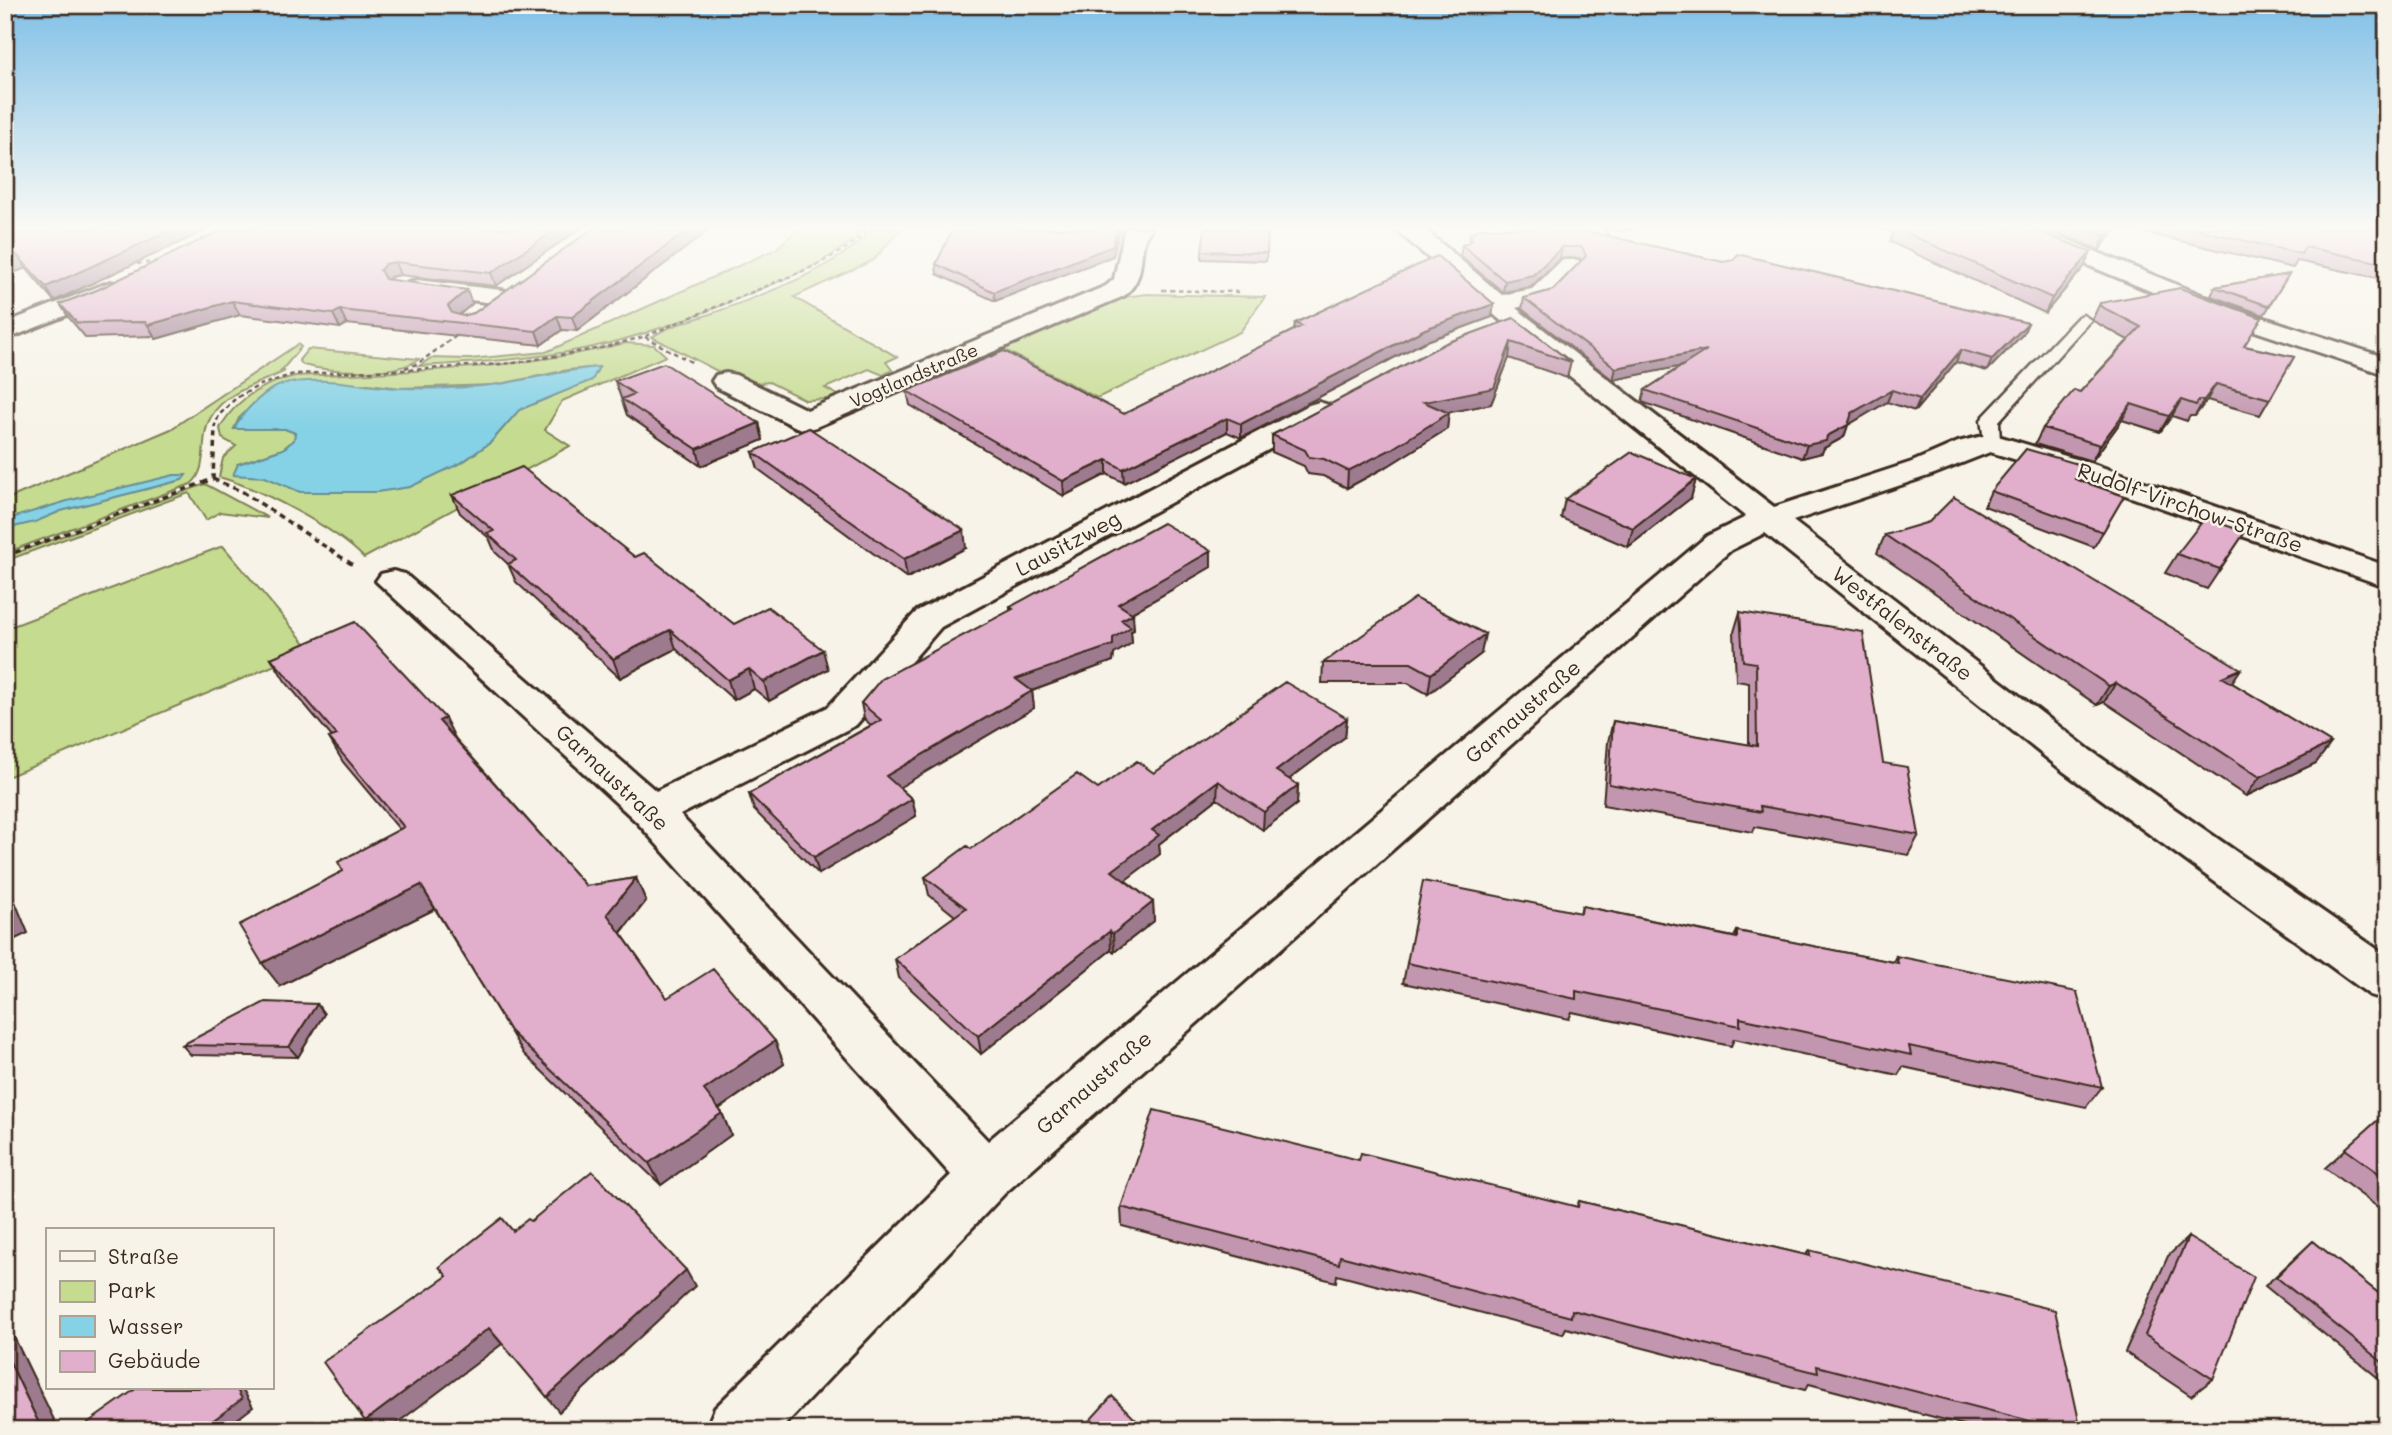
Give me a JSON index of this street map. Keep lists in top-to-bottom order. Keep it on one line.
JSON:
{"streets":{"street":["Vogtlandstraße","Rudolf-Virchow-Straße","Lausitzweg","Westfalenstraße","Garnaustraße"]},"crossings":[["Rudolf-Virchow-Straße","Garnaustraße"],["Lausitzweg","Garnaustraße"],["Westfalenstraße","Garnaustraße"]],"legend":["Straße","Park","Wasser","Gebäude"]}
